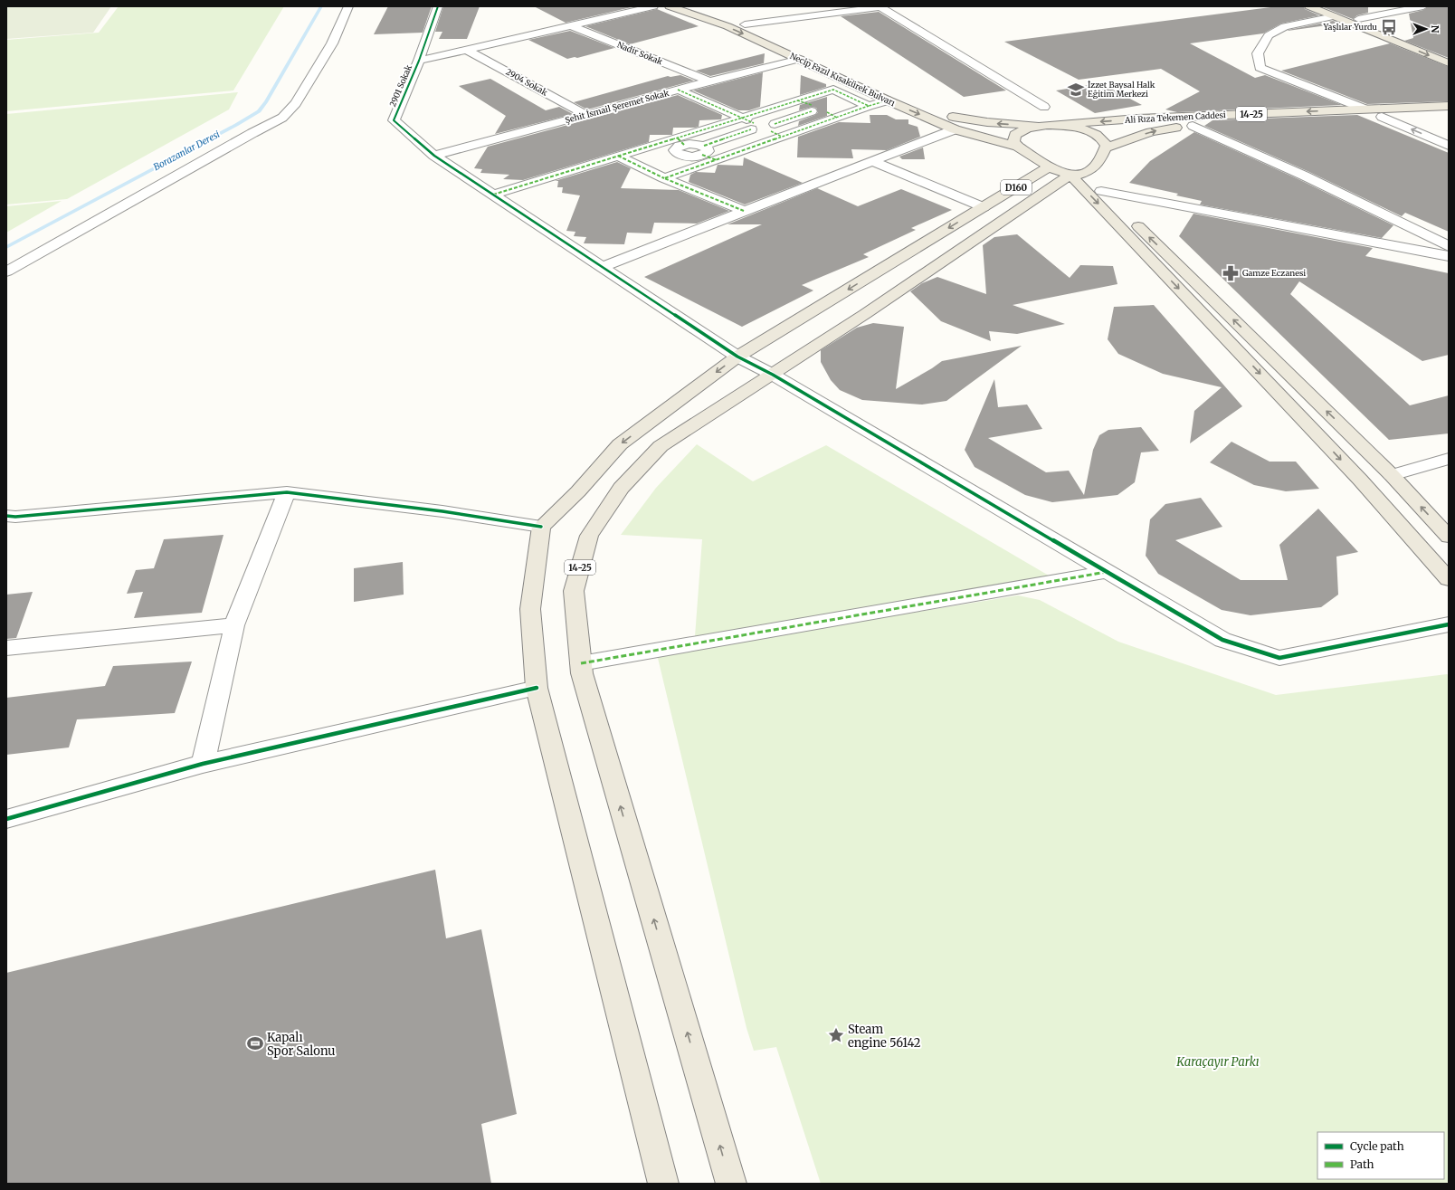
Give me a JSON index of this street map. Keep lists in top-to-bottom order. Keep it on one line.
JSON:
{"streets":{"main road":["Necip Fazıl Kısakürek Bulvarı","14-25","Ali Rıza Tekemen Caddesi","D160"],"street":["Nadir Sokak","2904 Sokak","2901 Sokak","Şehit İsmail Şeremet Sokak"]},"crossings":[["Nadir Sokak","Şehit İsmail Şeremet Sokak"],["Necip Fazıl Kısakürek Bulvarı","Şehit İsmail Şeremet Sokak"],["Necip Fazıl Kısakürek Bulvarı","14-25"],["Necip Fazıl Kısakürek Bulvarı","D160"],["2904 Sokak","Şehit İsmail Şeremet Sokak"],["2901 Sokak","Şehit İsmail Şeremet Sokak"],["14-25","Ali Rıza Tekemen Caddesi"]],"water":["Borazanlar Deresi"],"parks":["Karaçayır Parkı"],"places":{"bus stop":["Yaşlılar Yurdu"],"school or university":["İzzet Baysal Halk Eğitim Merkezi"],"pharmacy":["Gamze Eczanesi"],"place":["Steam engine 56142"],"sports":["Kapalı Spor Salonu"]},"legend":["Cycle path","Path"],"north":"right"}
